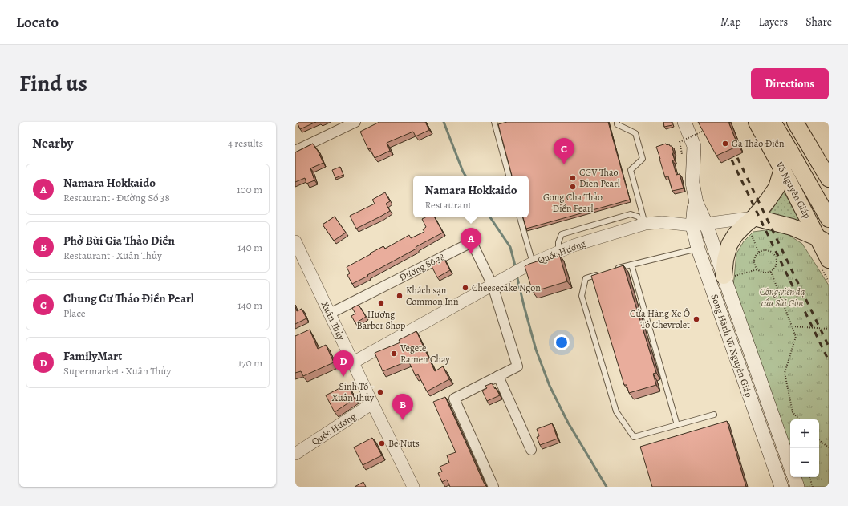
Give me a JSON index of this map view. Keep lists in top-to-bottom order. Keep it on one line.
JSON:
{"streets":{"highway":["Võ Nguyên Giáp"],"main road":["Song Hành Võ Nguyên Giáp"],"street":["Quốc Hương","Đường Số 38","Xuân Thủy"]},"crossings":[["Quốc Hương","Đường Số 38"],["Quốc Hương","Xuân Thủy"],["Quốc Hương","Song Hành Võ Nguyên Giáp"],["Đường Số 38","Xuân Thủy"]],"parks":["Công viên dạ cầu Sài Gòn"],"places":["Ga Thảo Điền","CGV Thao Dien Pearl","Gong Cha Thảo Điền Pearl","Cheesecake Ngon","Khách sạn Common Inn","Hương Barber Shop","Cửa Hàng Xe Ô Tô Chevrolet","Vegete Ramen Chay","Sinh Tố - Xuân Thủy","Be Nuts"],"page":{"header":"Locato","nav":["Map","Layers","Share"],"title":"Find us","buttons":"Directions","heading":["Nearby","4 results"],"pins":["C","A","D","B"],"list":[{"mark":"A","name":"Namara Hokkaido","note":"Restaurant · Đường Số 38","value":"100 m"},{"mark":"B","name":"Phở Bùi Gia Thảo Điền","note":"Restaurant · Xuân Thủy","value":"140 m"},{"mark":"C","name":"Chung Cư Thảo Điền Pearl","note":"Place","value":"140 m"},{"mark":"D","name":"FamilyMart","note":"Supermarket · Xuân Thủy","value":"170 m"}],"popup":["Namara Hokkaido","Restaurant"],"map_buttons":["+","−"]}}
